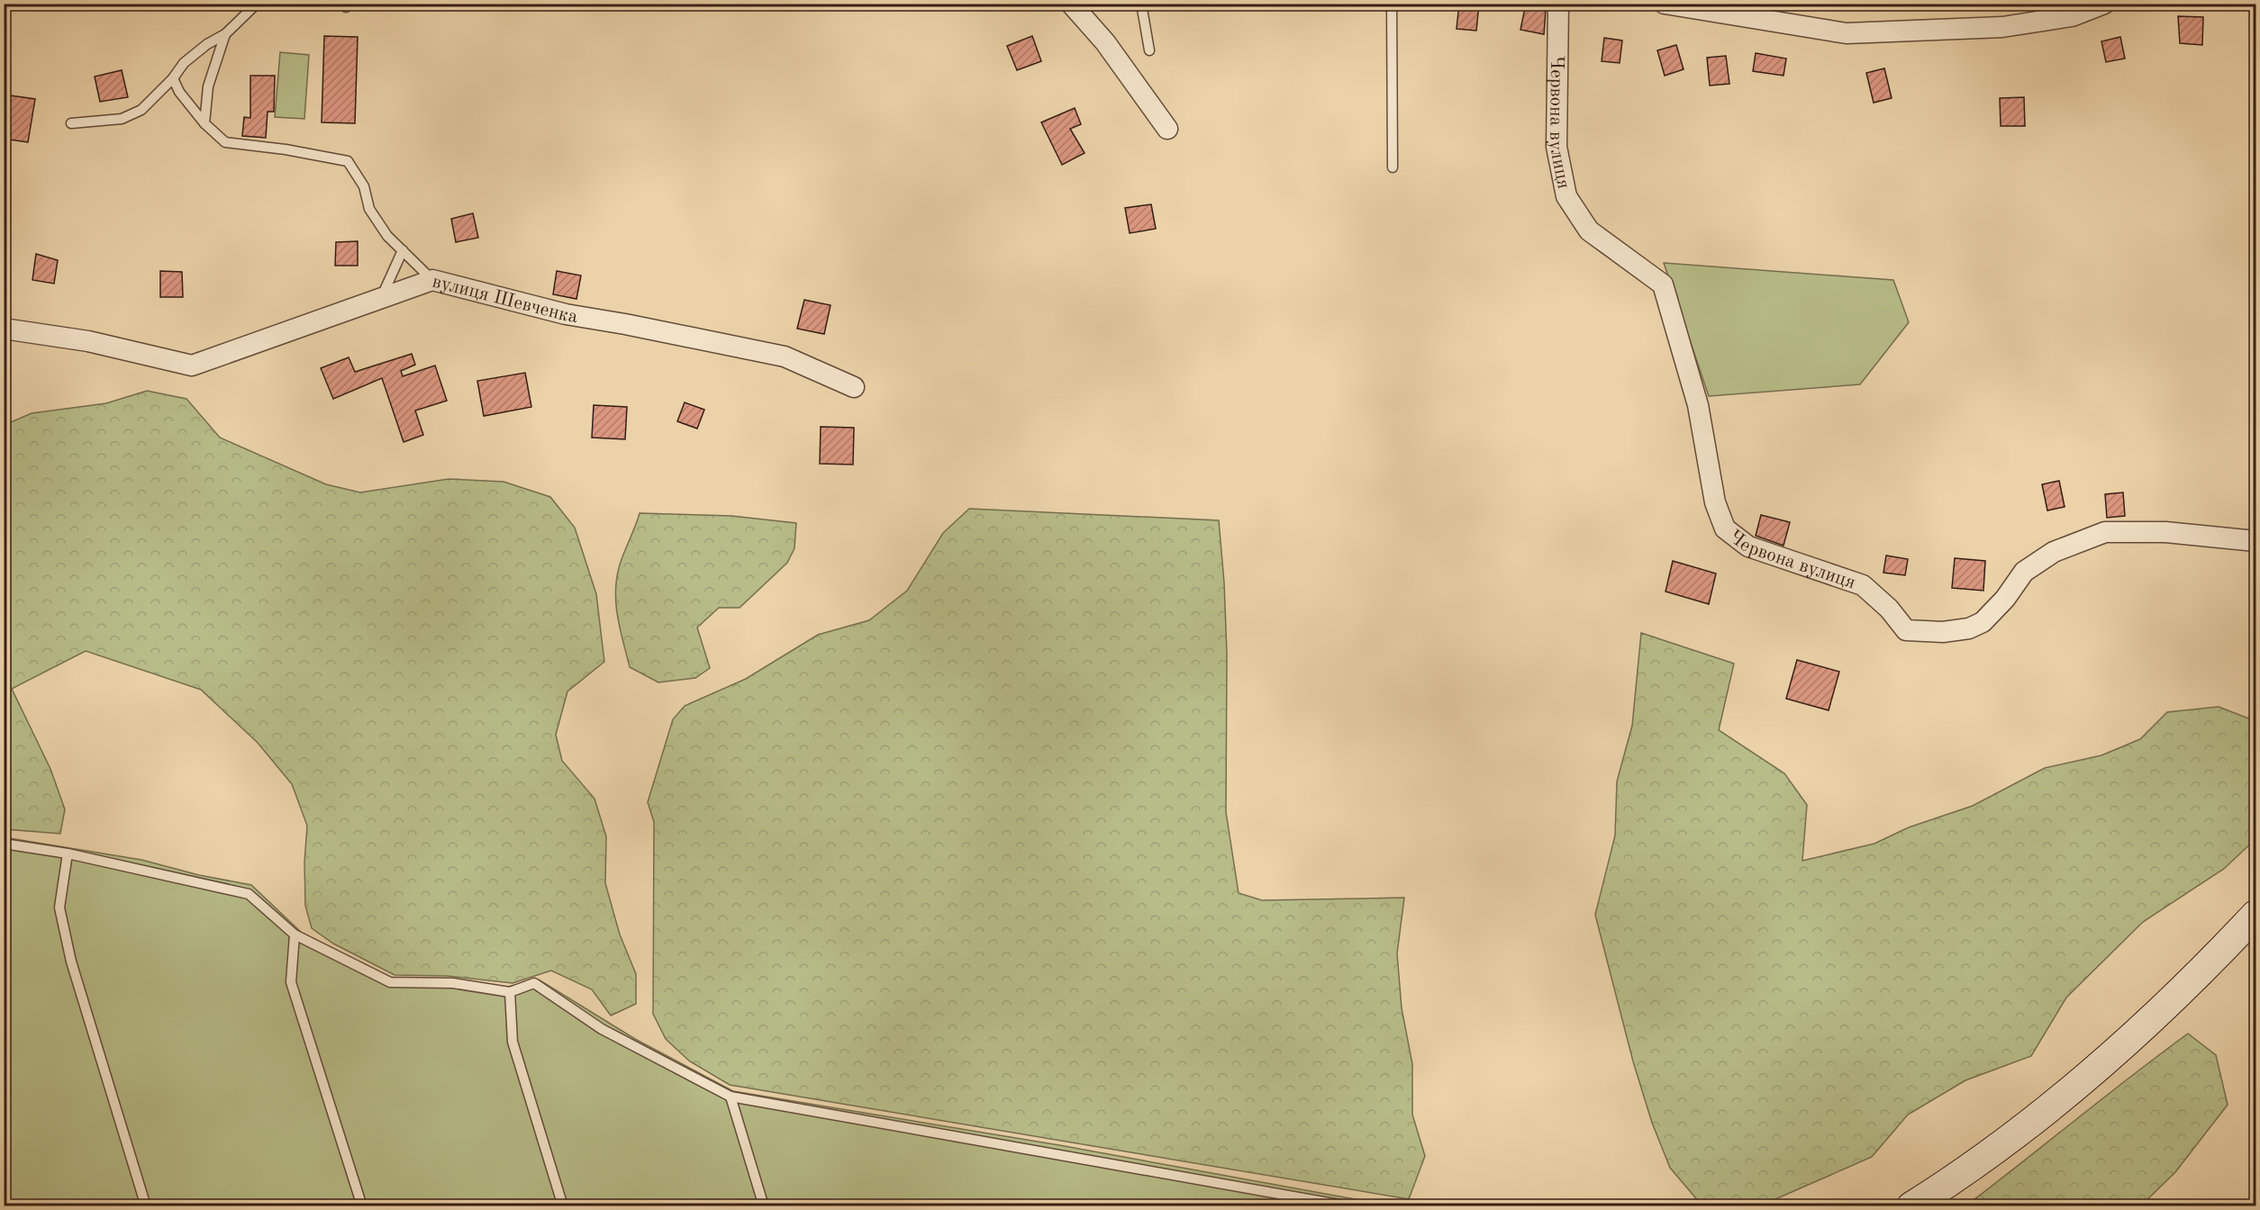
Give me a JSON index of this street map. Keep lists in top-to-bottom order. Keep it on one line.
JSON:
{"streets":{"street":["Червона вулиця","вулиця Шевченка"]}}
